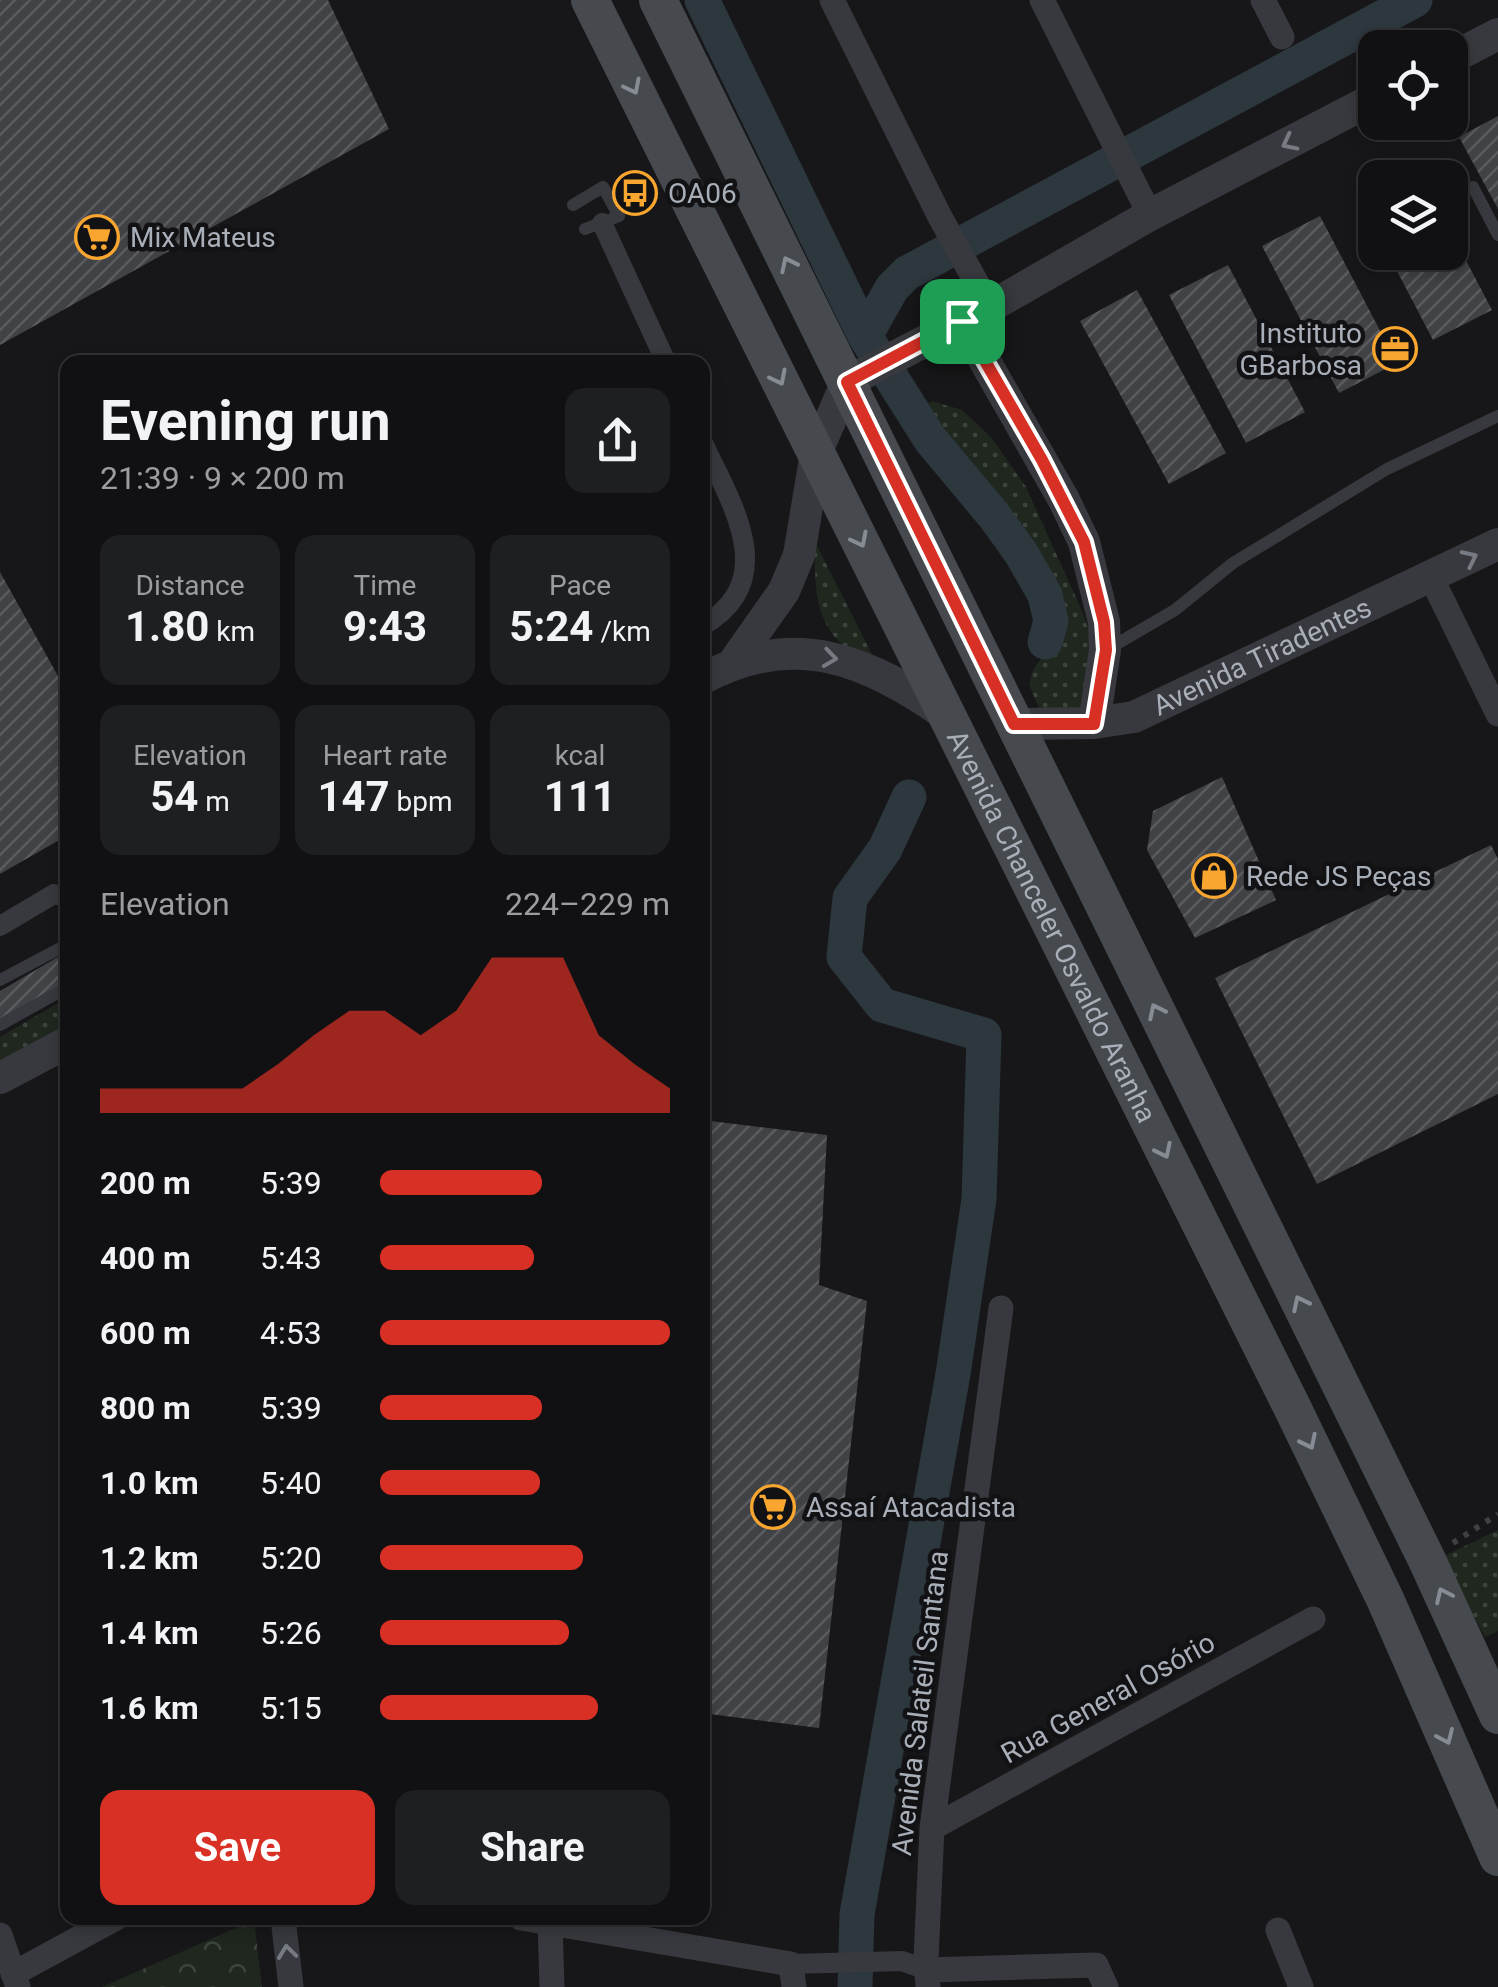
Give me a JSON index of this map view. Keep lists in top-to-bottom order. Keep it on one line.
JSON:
{"streets":{"main road":["Avenida Chanceler Osvaldo Aranha"],"street":["Avenida Tiradentes","Rua General Osório","Avenida Salateil Santana"]},"crossings":[["Avenida Tiradentes","Avenida Chanceler Osvaldo Aranha"],["Rua General Osório","Avenida Salateil Santana"]],"places":{"bus stop":["OA06"],"supermarket":["Mix Mateus","Assaí Atacadista"],"office":["Instituto GBarbosa"],"shop":["Rede JS Peças"]},"page":{"heading":["Evening run","21:39 · 9 × 200 m"],"stats":[["Distance","1.80 km"],["Time","9:43"],["Pace","5:24 /km"],["Elevation","54 m"],["Heart rate","147 bpm"],["kcal","111"]],"chart":["Elevation","224–229 m"],"list":[{"name":"200 m","note":"5:39"},{"name":"400 m","note":"5:43"},{"name":"600 m","note":"4:53"},{"name":"800 m","note":"5:39"},{"name":"1.0 km","note":"5:40"},{"name":"1.2 km","note":"5:20"},{"name":"1.4 km","note":"5:26"},{"name":"1.6 km","note":"5:15"}],"buttons":["Save","Share"]}}
